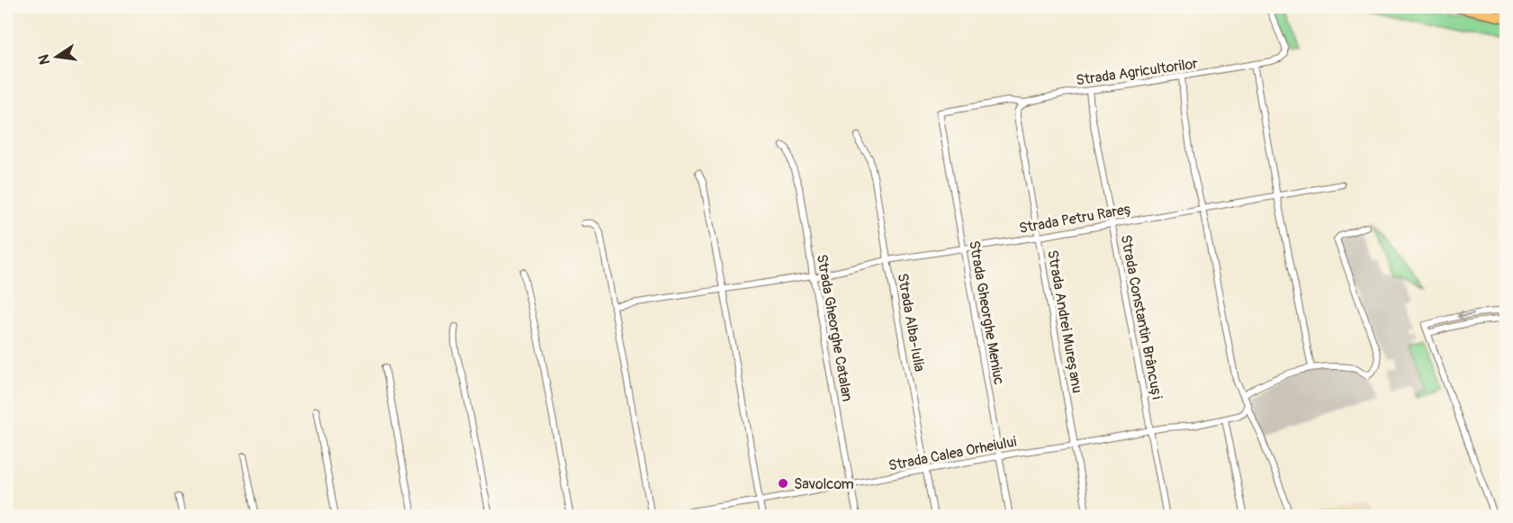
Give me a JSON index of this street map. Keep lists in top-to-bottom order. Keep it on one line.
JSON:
{"streets":{"street":["Strada Agricultorilor","Strada Petru Rareș","Strada Gheorghe Meniuc","Strada Constantin Brâncuși","Strada Andrei Mureșanu","Strada Alba-Iulia","Strada Gheorghe Catalan","Strada Calea Orheiului"]},"crossings":[["Strada Agricultorilor","Strada Gheorghe Meniuc"],["Strada Agricultorilor","Strada Constantin Brâncuși"],["Strada Agricultorilor","Strada Andrei Mureșanu"],["Strada Petru Rareș","Strada Gheorghe Meniuc"],["Strada Petru Rareș","Strada Constantin Brâncuși"],["Strada Petru Rareș","Strada Andrei Mureșanu"],["Strada Petru Rareș","Strada Alba-Iulia"],["Strada Petru Rareș","Strada Gheorghe Catalan"],["Strada Gheorghe Meniuc","Strada Calea Orheiului"],["Strada Constantin Brâncuși","Strada Calea Orheiului"],["Strada Andrei Mureșanu","Strada Calea Orheiului"],["Strada Alba-Iulia","Strada Calea Orheiului"],["Strada Gheorghe Catalan","Strada Calea Orheiului"]],"places":["Savolcom"],"north":"left"}
